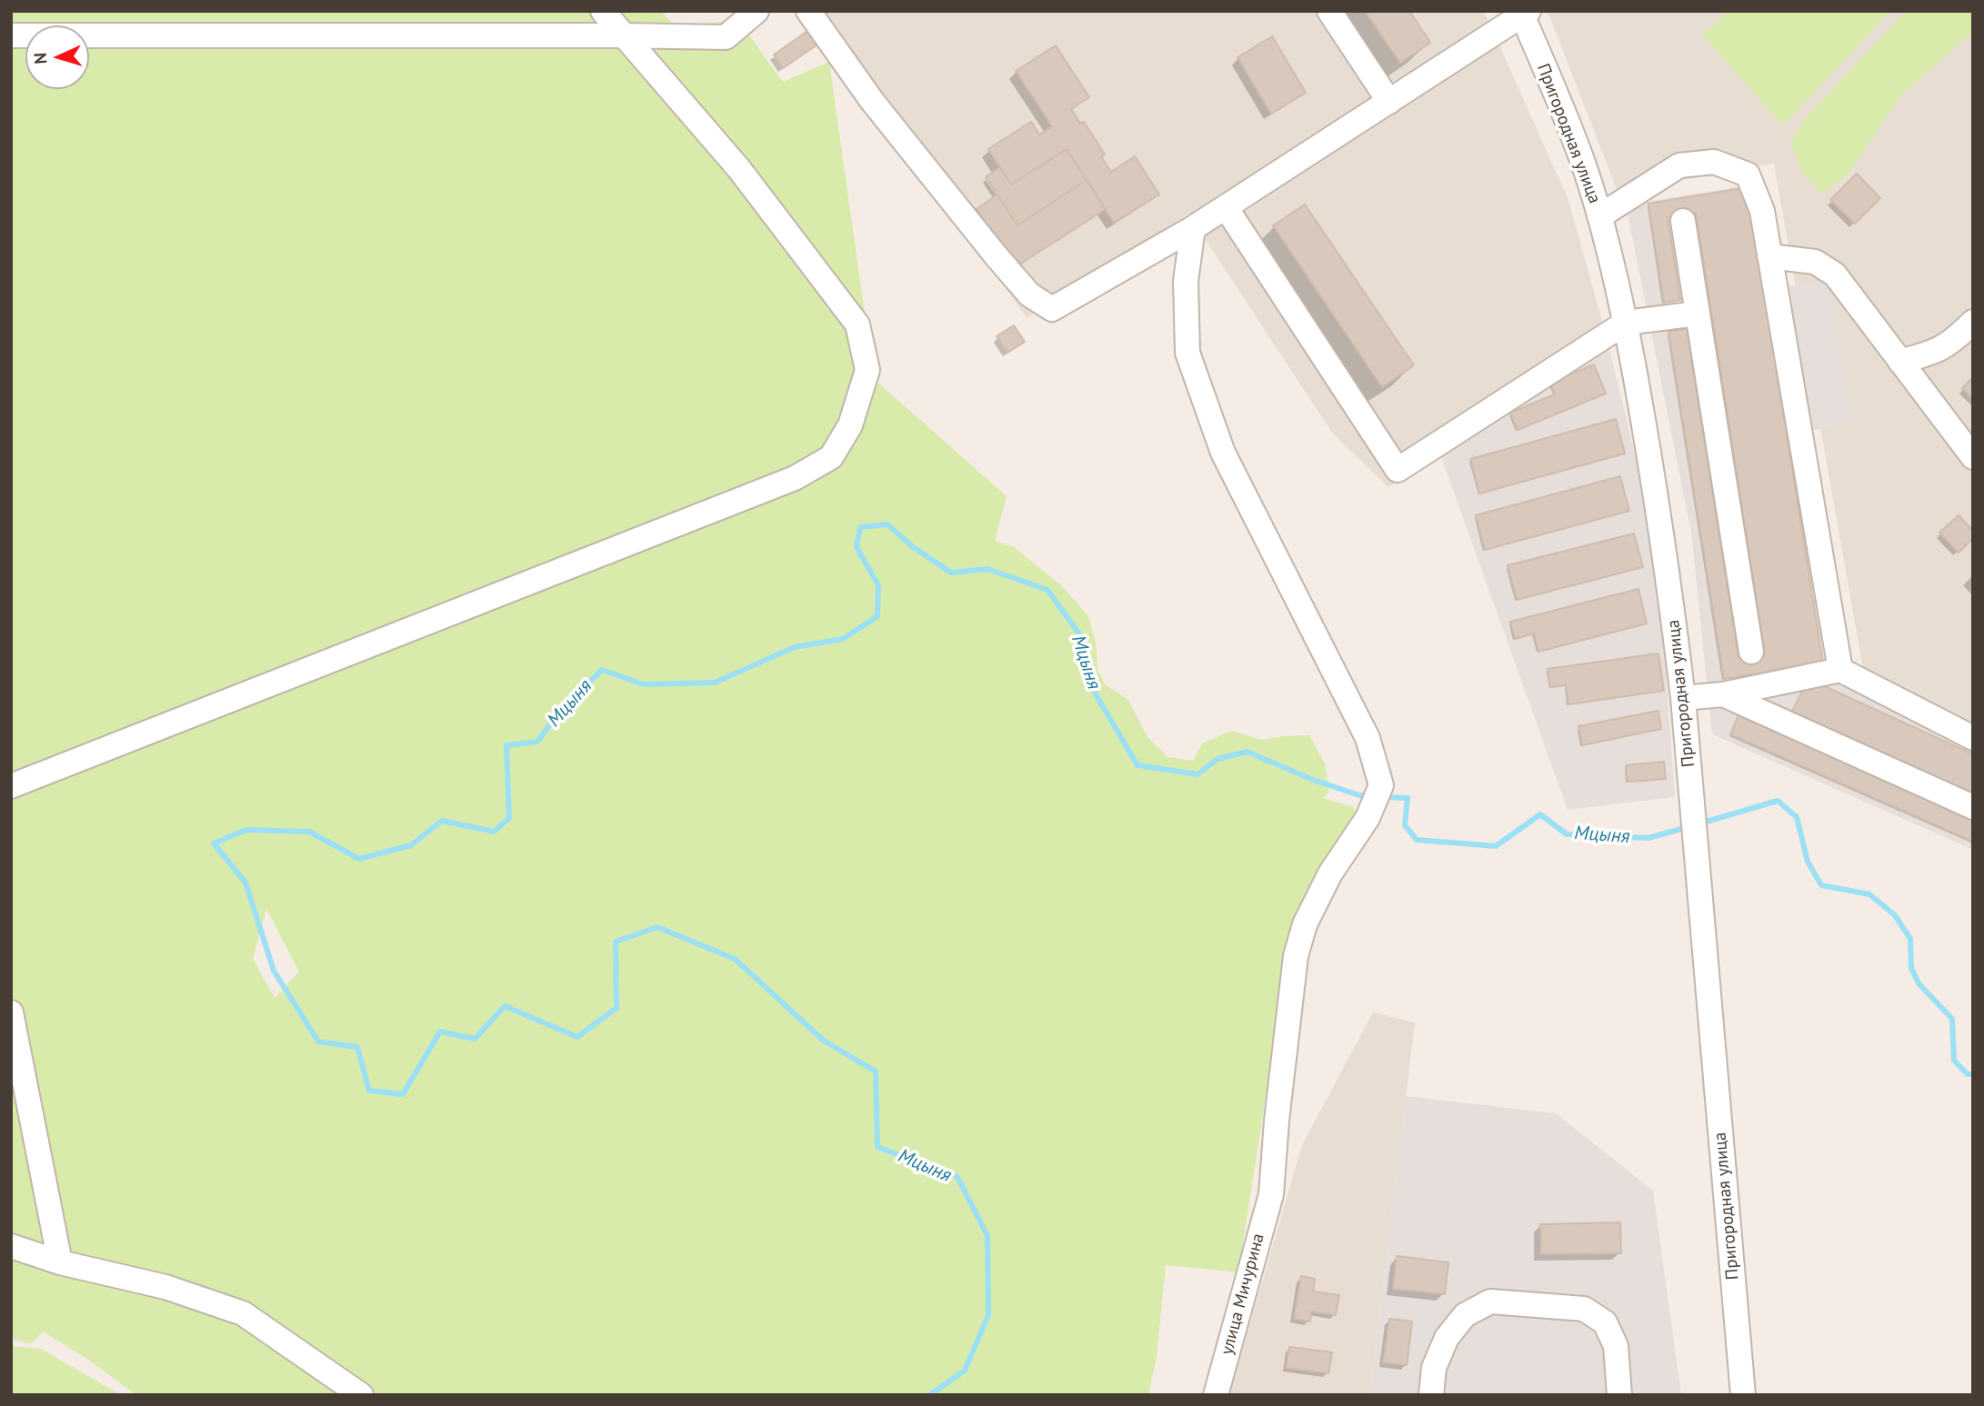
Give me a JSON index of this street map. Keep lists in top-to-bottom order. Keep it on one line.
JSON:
{"streets":{"street":["Пригородная улица","улица Мичурина"]},"water":["Мцыня"],"north":"left"}
